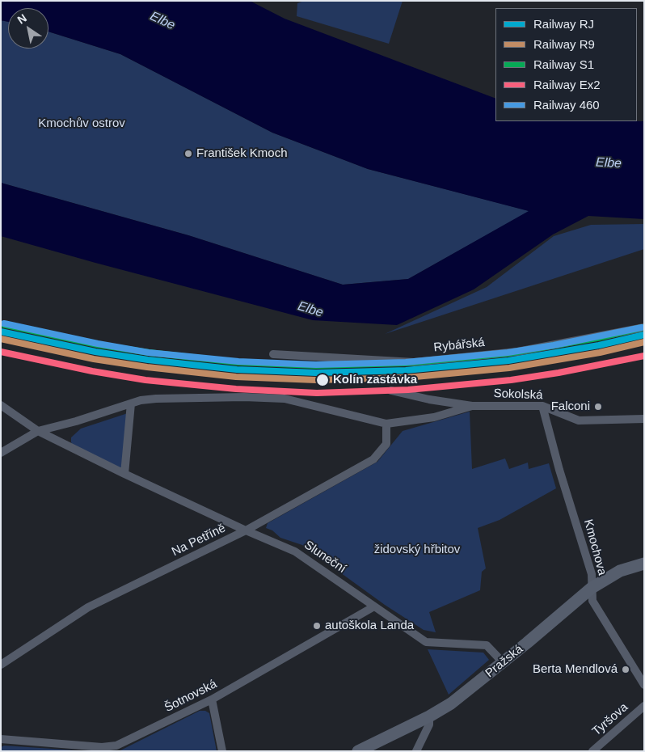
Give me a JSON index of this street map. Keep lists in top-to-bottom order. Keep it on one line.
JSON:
{"streets":{"street":["Rybářská","Sokolská","Na Petříně","Kmochova","Sluneční","Pražská","Šotnovská","Tyršova"]},"crossings":[["Sokolská","Kmochova"],["Na Petříně","Sluneční"],["Kmochova","Pražská"],["Sluneční","Pražská"],["Sluneční","Šotnovská"]],"water":["Elbe"],"parks":["Kmochův ostrov","židovský hřbitov"],"places":["František Kmoch","Kolín zastávka","Falconi","autoškola Landa","Berta Mendlová"],"lines":["rail line 460","rail line S1","rail line RJ","rail line R9","rail line Ex2"],"legend":["Railway RJ","Railway R9","Railway S1","Railway Ex2","Railway 460"],"north":"top left"}
